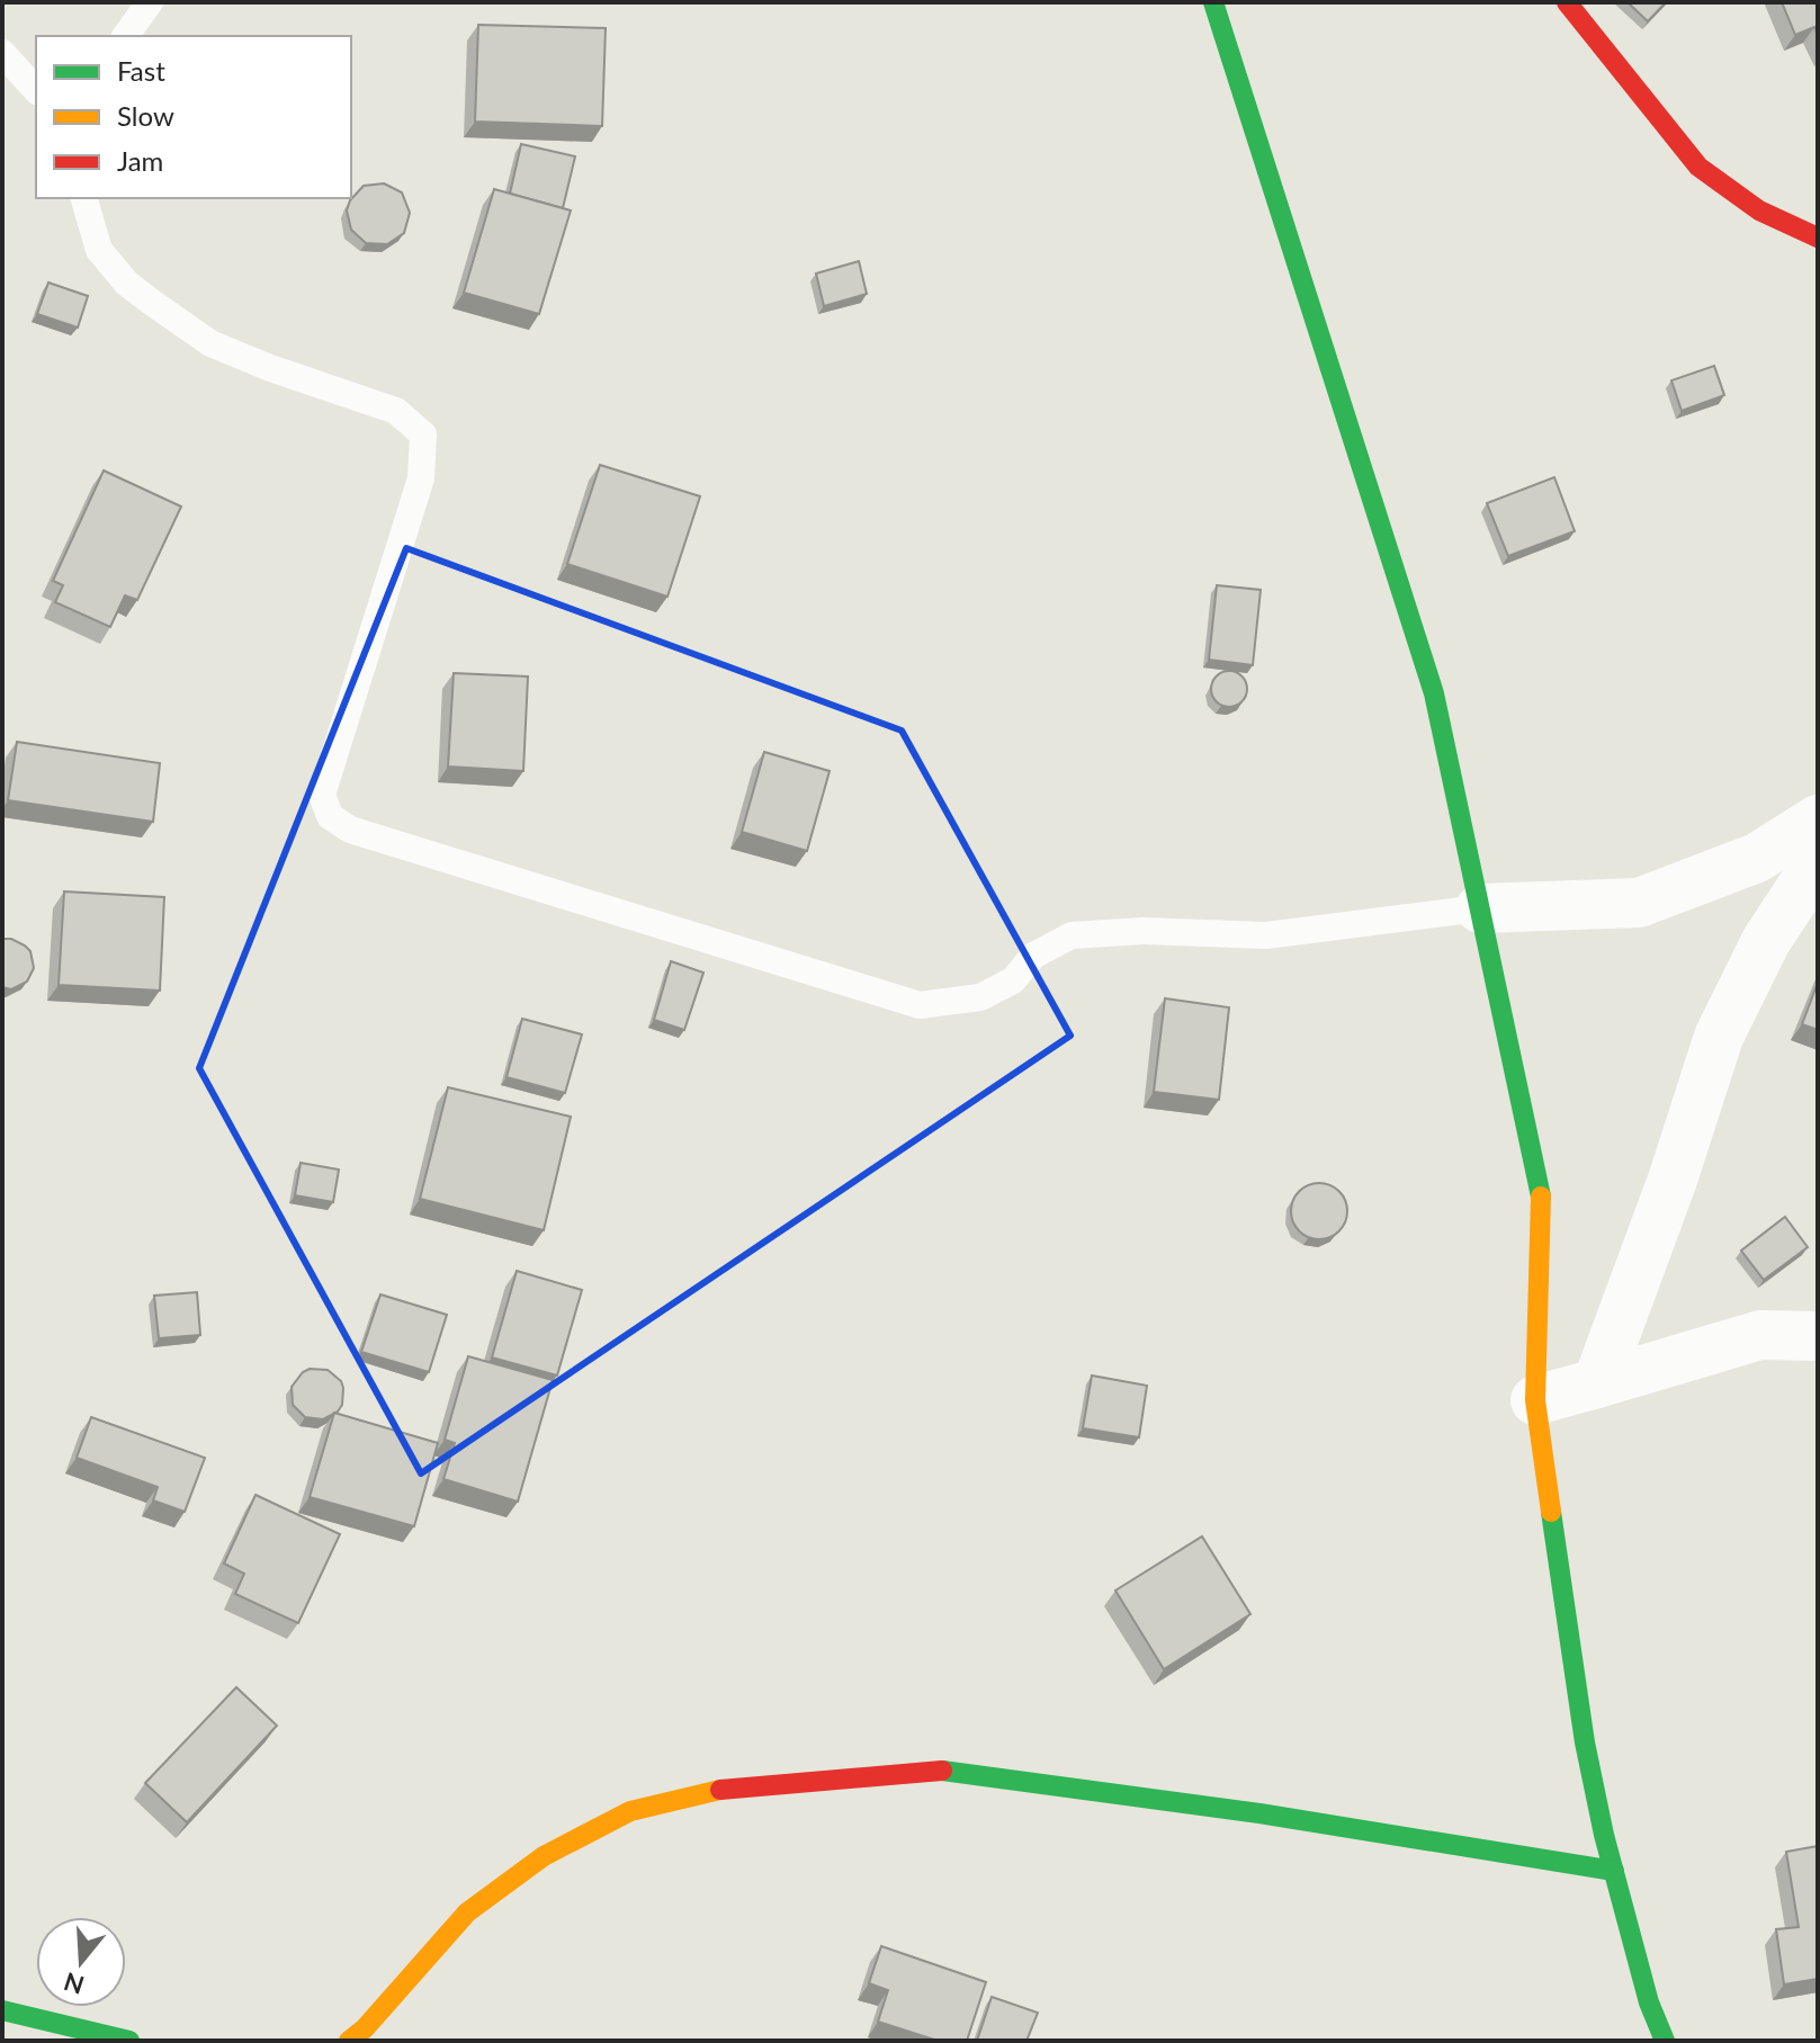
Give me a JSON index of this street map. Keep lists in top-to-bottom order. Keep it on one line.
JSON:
{"legend":["Fast","Slow","Jam"],"north":"bottom"}
